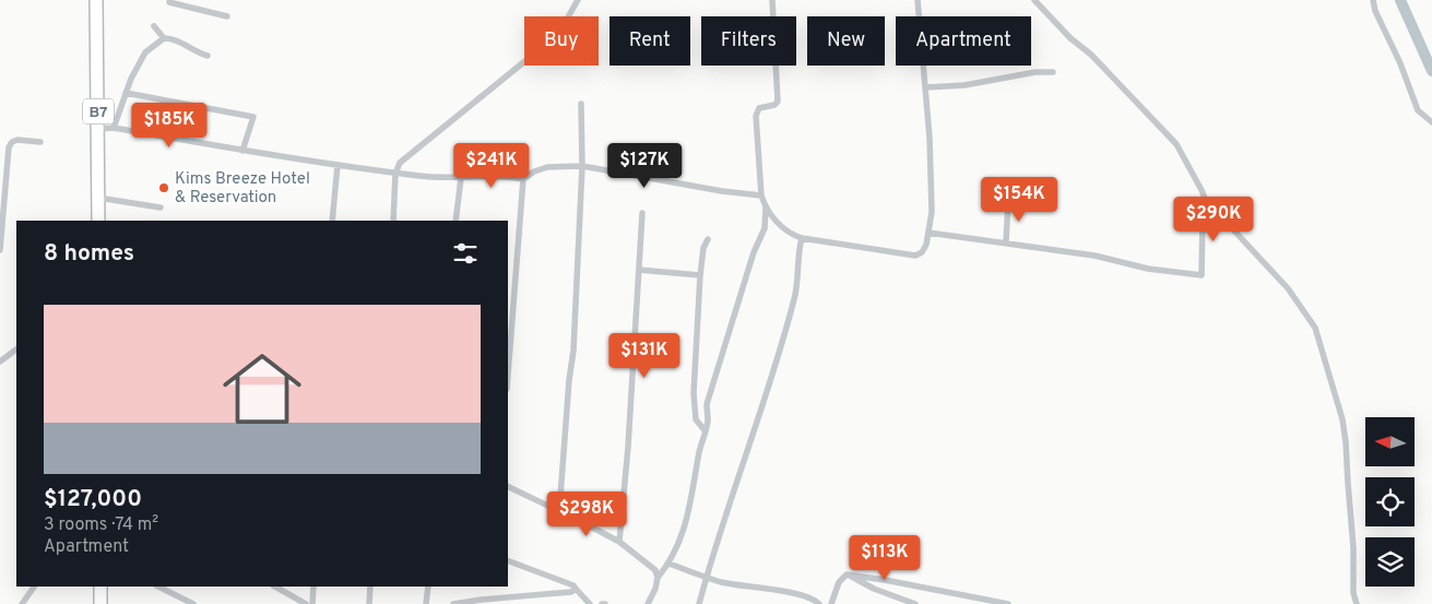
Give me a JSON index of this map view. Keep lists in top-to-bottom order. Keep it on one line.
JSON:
{"streets":{"highway":["B7"]},"places":["Kims Breeze Hotel & Reservation"],"north":"left","page":{"chip":["Buy","Rent","Filters","New","Apartment"],"price":["$185K","$241K","$127K","$154K","$290K","$131K","$298K","$113K"],"heading":"8 homes","list":[{"name":"$127,000","note":"3 rooms · 74 m² · Apartment"}]}}
